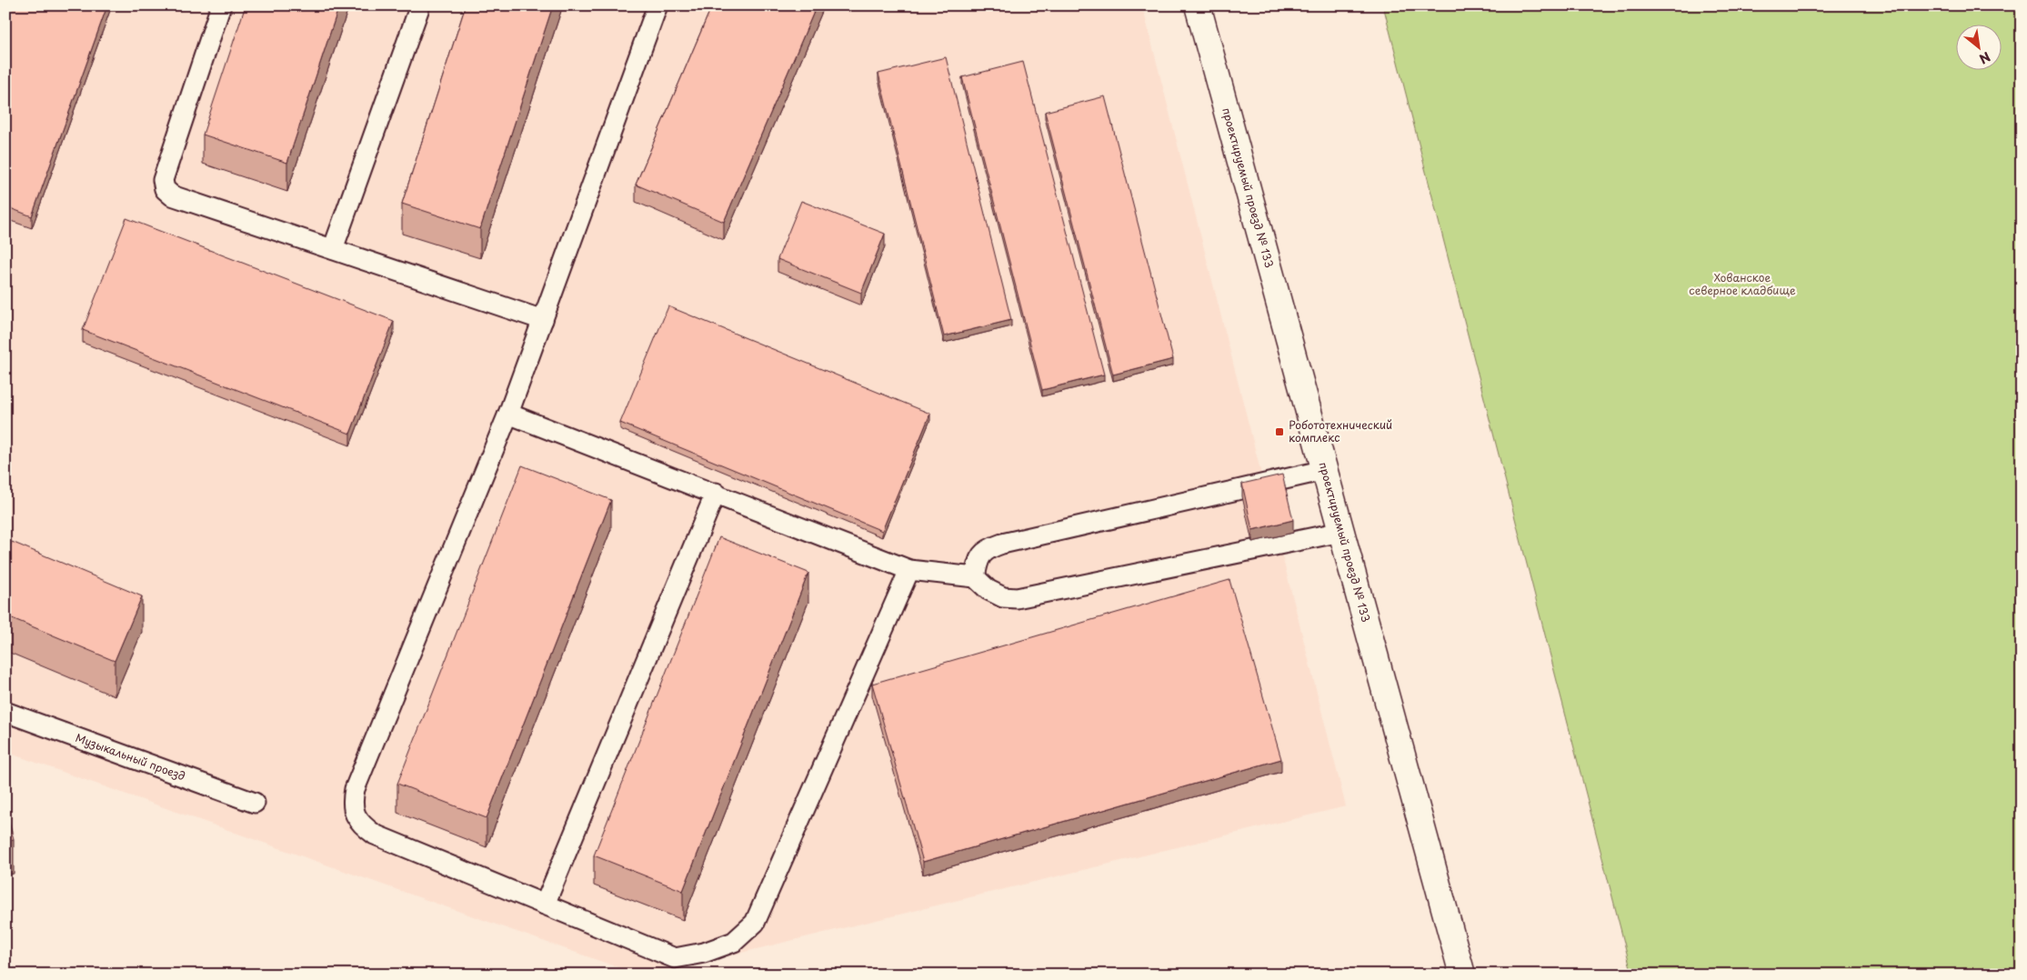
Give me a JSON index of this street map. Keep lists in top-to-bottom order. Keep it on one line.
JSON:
{"streets":{"street":["проектируемый проезд № 133"],"lane":["Музыкальный проезд"]},"parks":["Хованское северное кладбище"],"places":{"transit":["Робототехнический комплекс"]},"north":"bottom right"}
